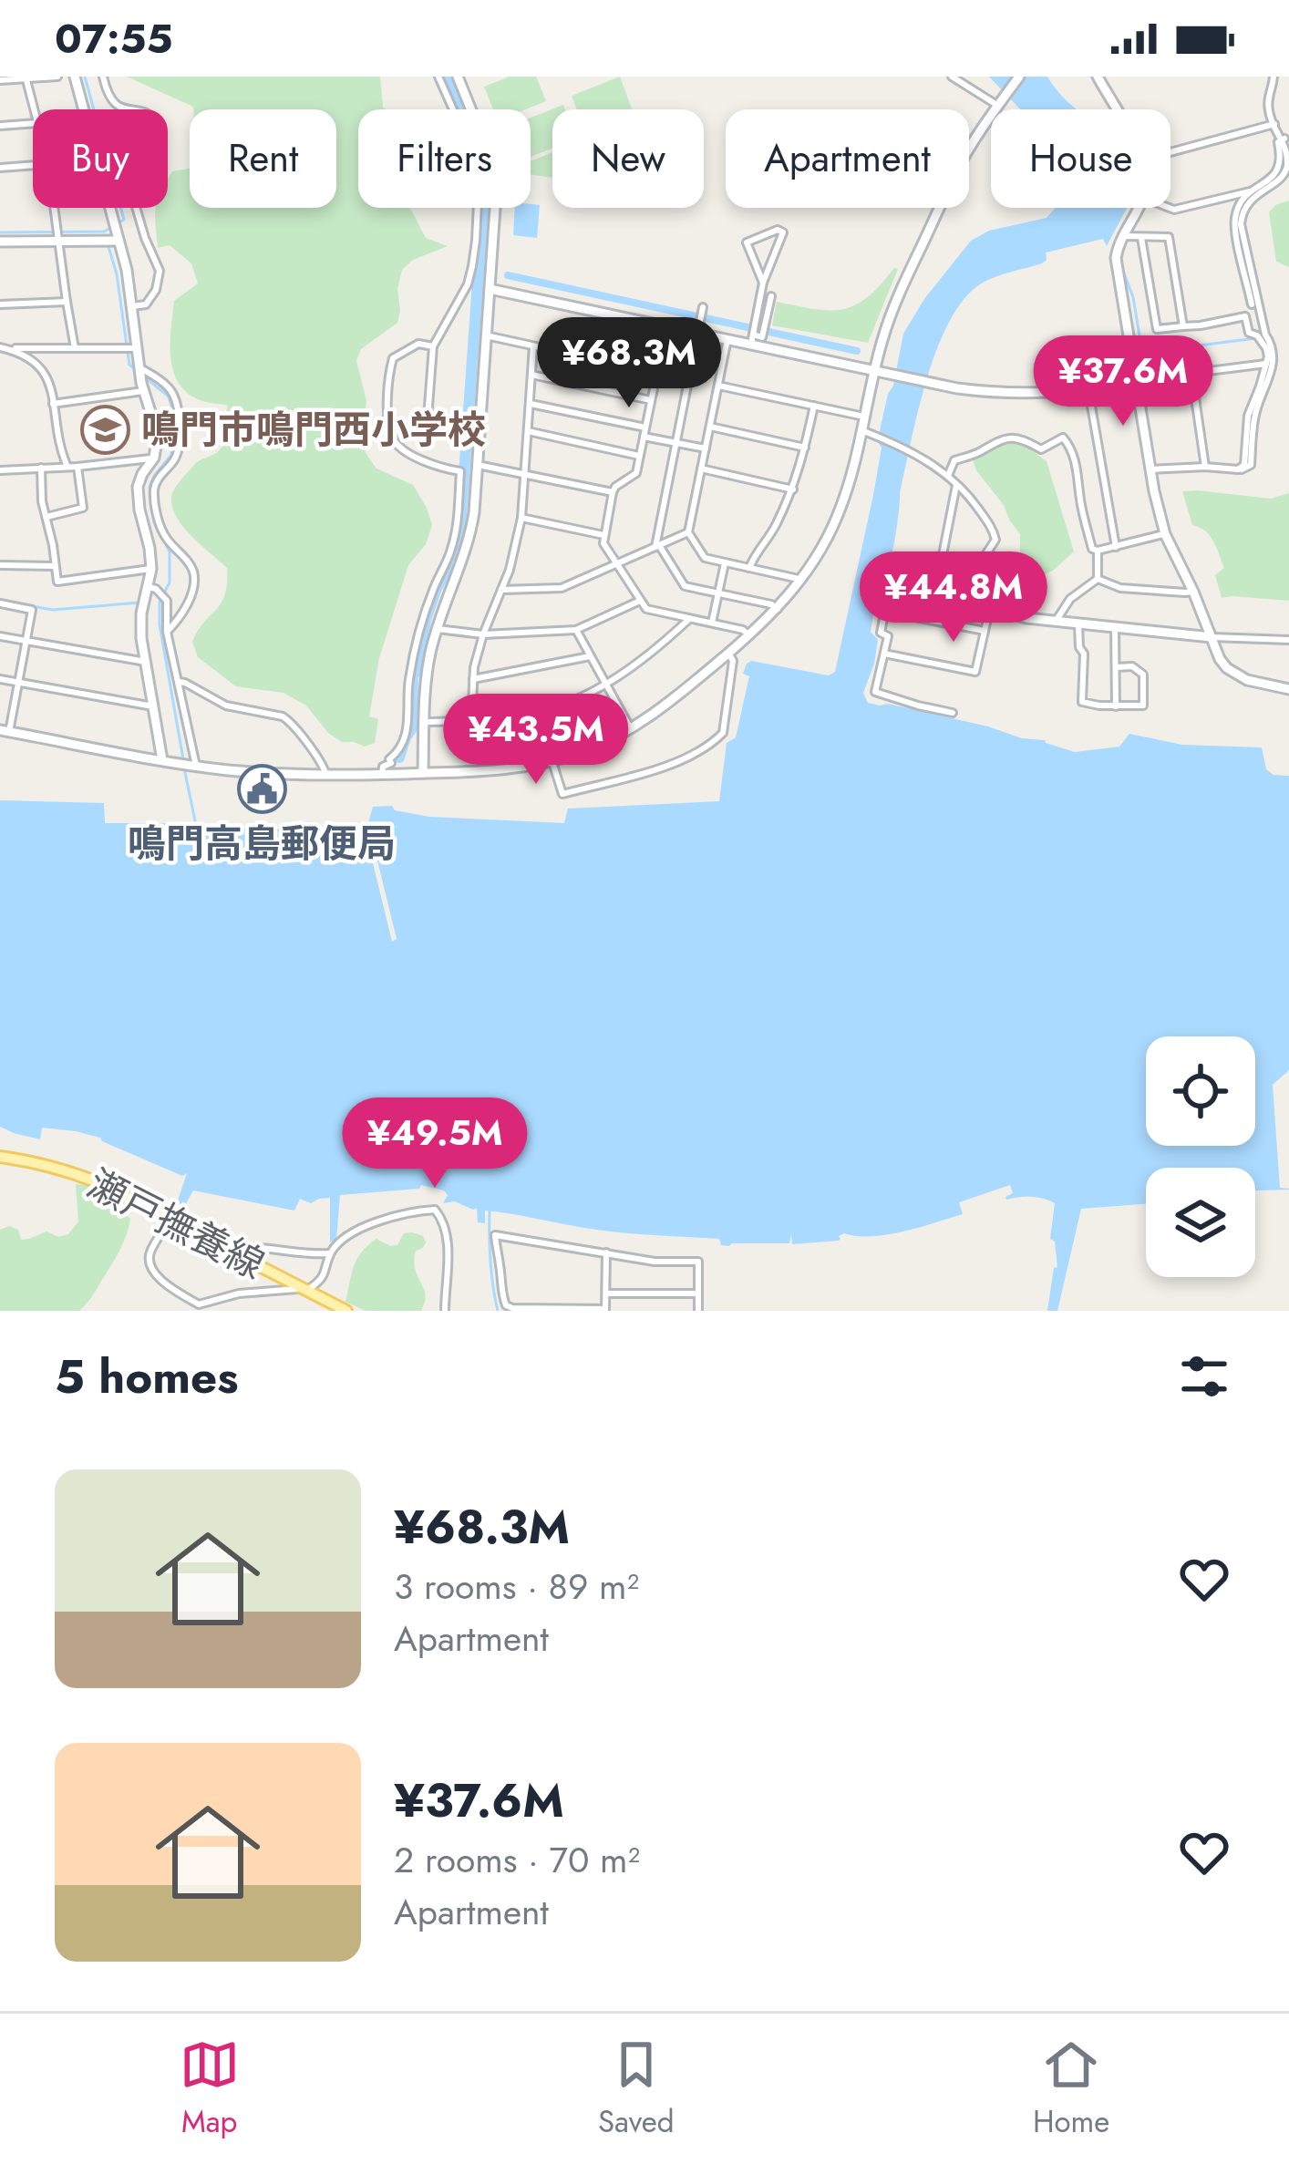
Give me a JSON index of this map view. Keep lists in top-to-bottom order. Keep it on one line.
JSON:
{"streets":{"main road":["瀬戸撫養線"]},"places":{"school or university":["鳴門市鳴門西小学校"],"public building":["鳴門高島郵便局"]},"page":{"status":"07:55","chip":["Buy","Rent","Filters","New","Apartment","House"],"price":["¥68.3M","¥37.6M","¥44.8M","¥43.5M","¥49.5M"],"heading":"5 homes","list":[{"name":"¥68.3M","note":"3 rooms · 89 m² · Apartment"},{"name":"¥37.6M","note":"2 rooms · 70 m² · Apartment"}],"tabs":["Map","Saved","Home"]}}
